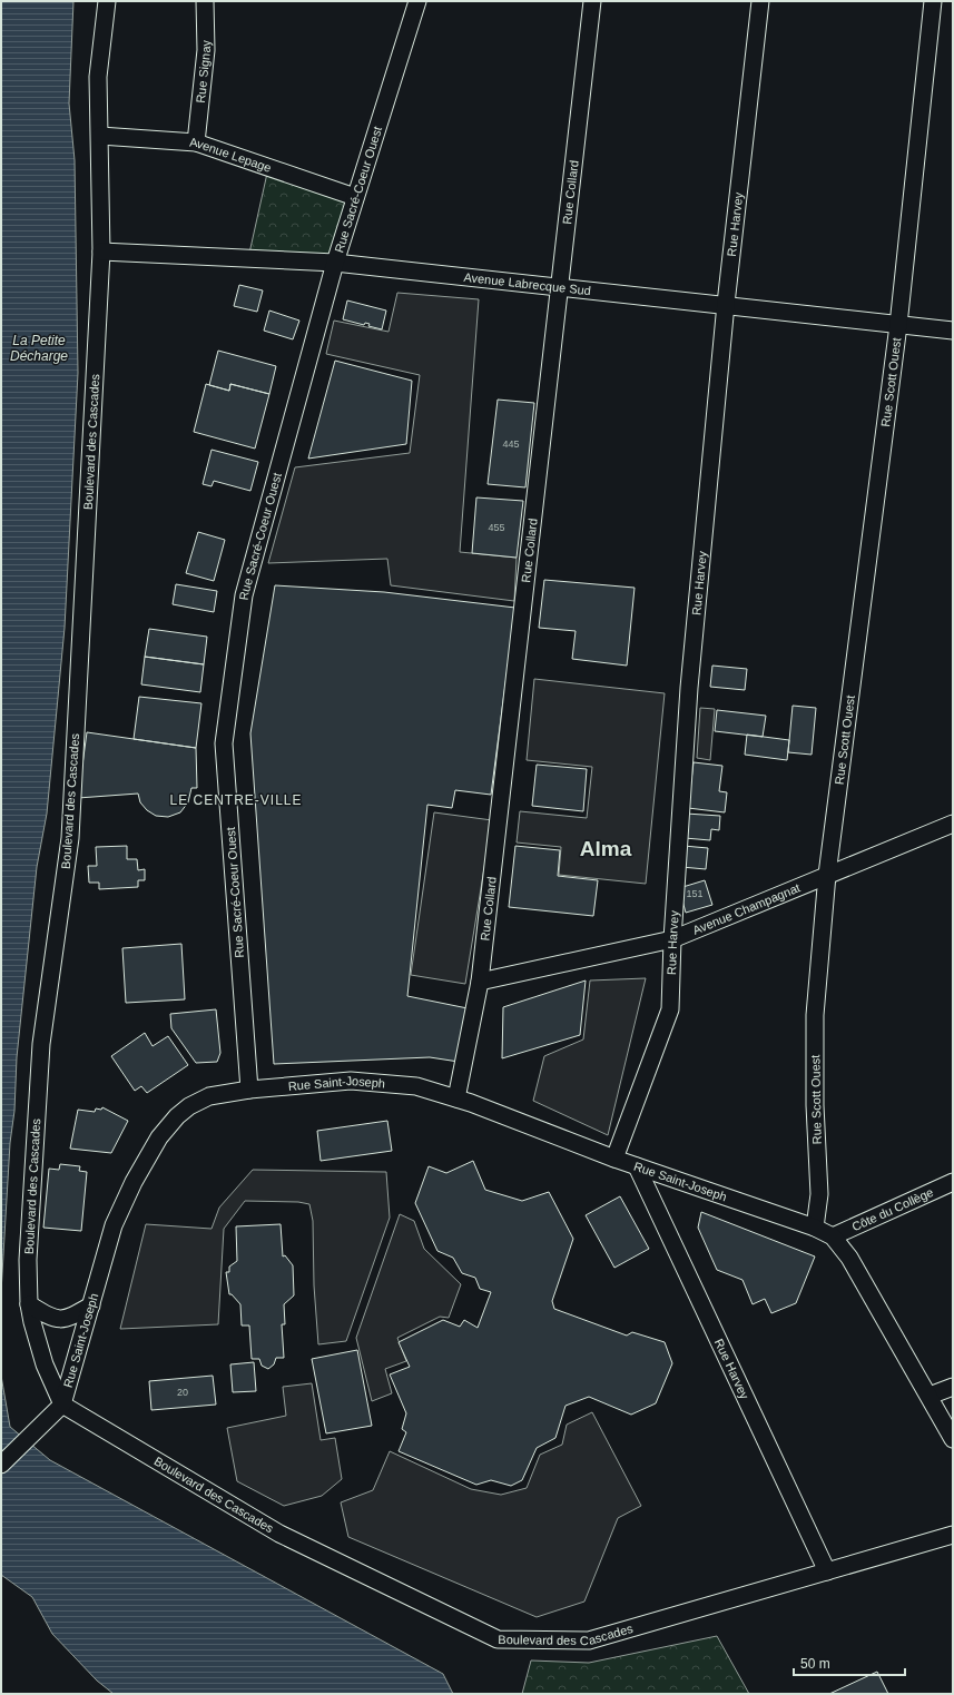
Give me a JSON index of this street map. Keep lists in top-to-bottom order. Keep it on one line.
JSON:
{"streets":{"street":["Rue Signay","Avenue Lepage","Rue Sacré-Coeur Ouest","Rue Collard","Rue Harvey","Avenue Labrecque Sud","Rue Scott Ouest","Boulevard des Cascades","Avenue Champagnat","Rue Saint-Joseph","Côte du Collège"]},"crossings":[["Rue Signay","Avenue Lepage"],["Avenue Lepage","Rue Sacré-Coeur Ouest"],["Avenue Lepage","Boulevard des Cascades"],["Rue Sacré-Coeur Ouest","Avenue Labrecque Sud"],["Rue Sacré-Coeur Ouest","Rue Saint-Joseph"],["Rue Collard","Avenue Labrecque Sud"],["Rue Collard","Avenue Champagnat"],["Rue Collard","Rue Saint-Joseph"],["Rue Harvey","Avenue Labrecque Sud"],["Rue Harvey","Boulevard des Cascades"],["Rue Harvey","Avenue Champagnat"],["Rue Harvey","Rue Saint-Joseph"],["Avenue Labrecque Sud","Rue Scott Ouest"],["Avenue Labrecque Sud","Boulevard des Cascades"],["Rue Scott Ouest","Avenue Champagnat"],["Rue Scott Ouest","Rue Saint-Joseph"],["Boulevard des Cascades","Rue Saint-Joseph"]],"districts":["LE CENTRE-VILLE","Alma"],"water":["La Petite Décharge"],"house_numbers":["445","455","151","20"],"scale_bar":"50 m"}
